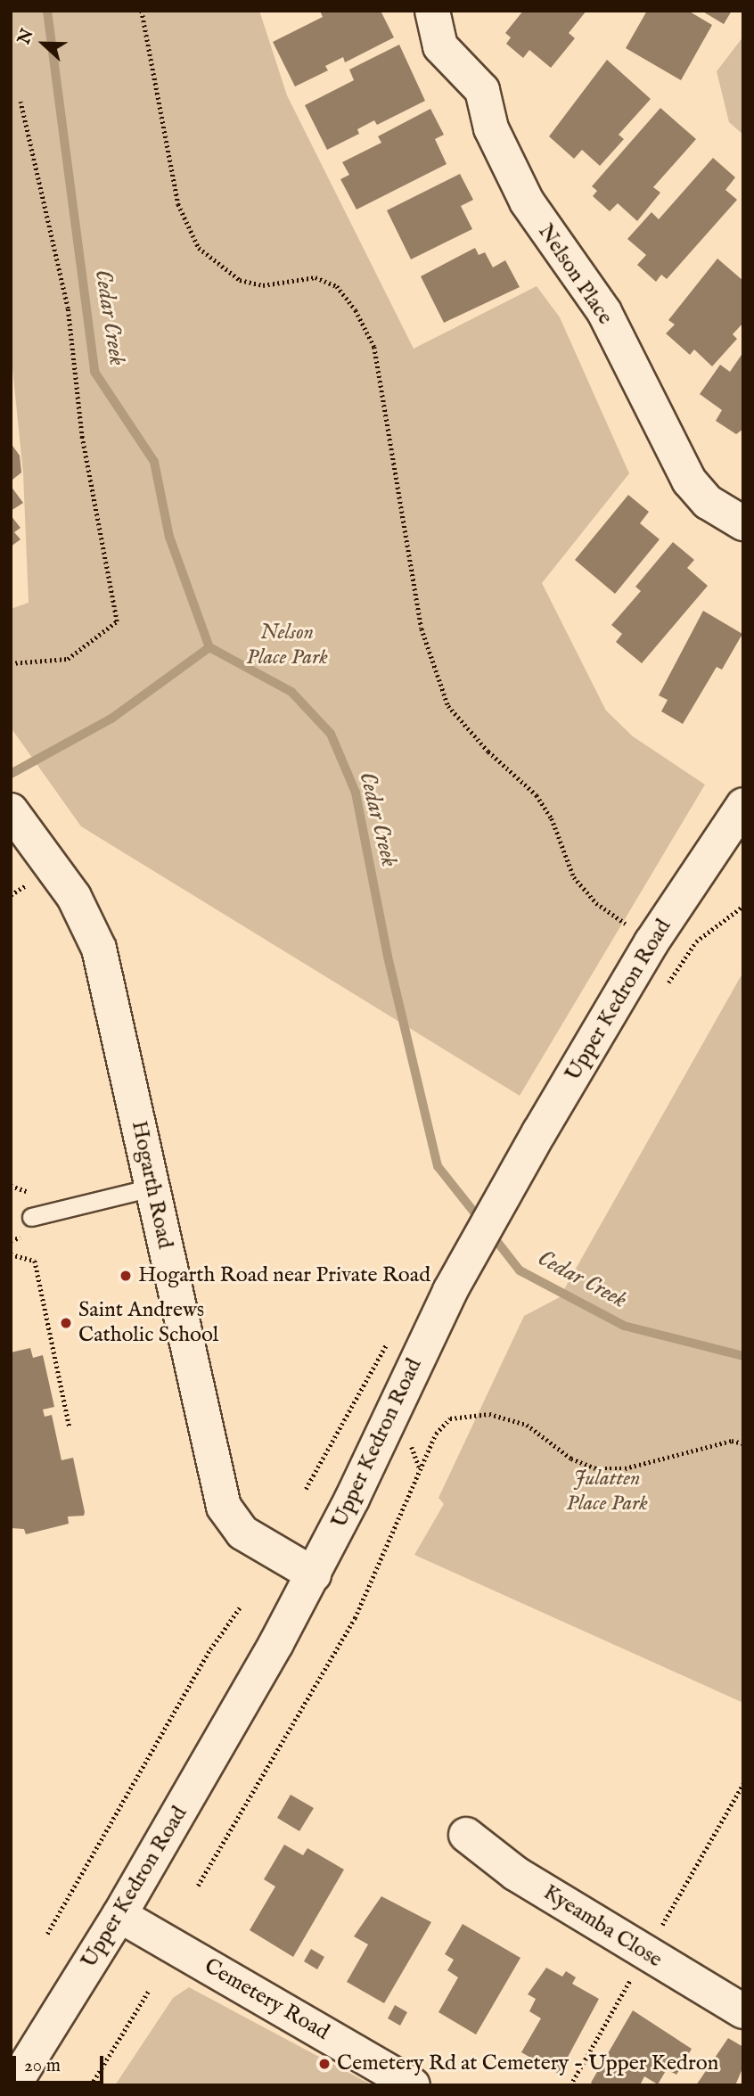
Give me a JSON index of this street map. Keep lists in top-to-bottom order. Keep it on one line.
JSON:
{"streets":{"street":["Nelson Place","Upper Kedron Road","Hogarth Road","Kyeamba Close","Cemetery Road"]},"crossings":[["Upper Kedron Road","Hogarth Road"],["Upper Kedron Road","Cemetery Road"]],"water":["Cedar Creek"],"parks":["Nelson Place Park","Julatten Place Park"],"places":["Hogarth Road near Private Road","Saint Andrews Catholic School","Cemetery Rd at Cemetery - Upper Kedron"],"scale_bar":"20 m","north":"left"}
